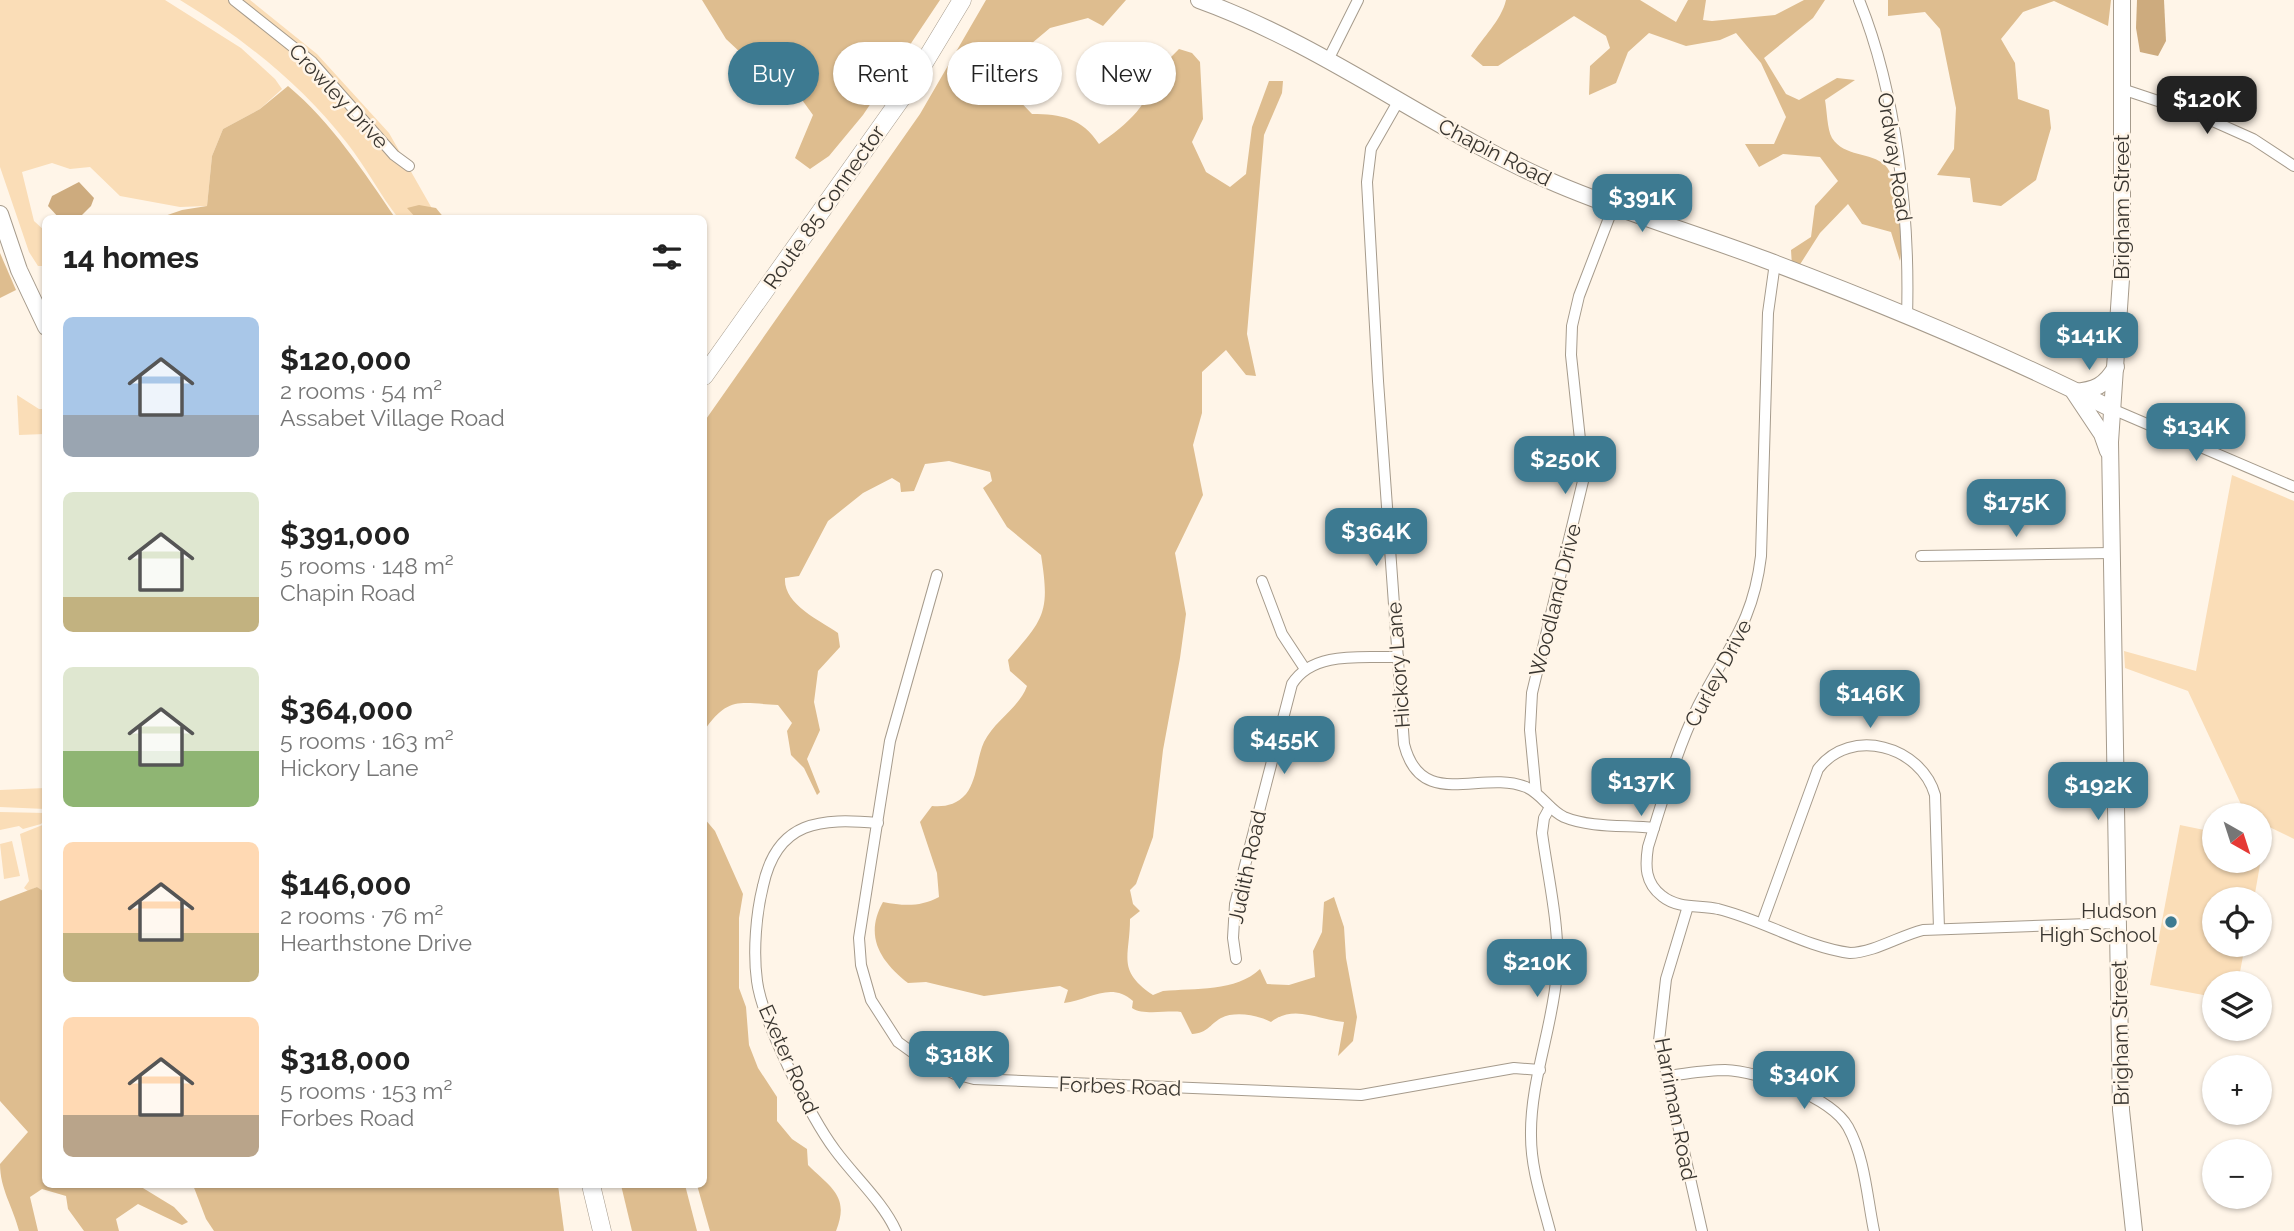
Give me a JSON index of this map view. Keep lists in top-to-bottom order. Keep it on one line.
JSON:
{"streets":{"main road":["Route 85 Connector"],"street":["Crowley Drive","Chapin Road","Ordway Road","Brigham Street","Woodland Drive","Hickory Lane","Curley Drive","Judith Road","Exeter Road","Forbes Road","Harriman Road"]},"crossings":[["Chapin Road","Ordway Road"],["Chapin Road","Brigham Street"],["Chapin Road","Woodland Drive"],["Chapin Road","Hickory Lane"],["Chapin Road","Curley Drive"],["Brigham Street","Curley Drive"],["Woodland Drive","Hickory Lane"],["Hickory Lane","Curley Drive"],["Curley Drive","Harriman Road"],["Exeter Road","Forbes Road"]],"places":["Hudson High School"],"north":"bottom right","page":{"chip":["Buy","Rent","Filters","New"],"price":["$120K","$391K","$141K","$134K","$250K","$175K","$364K","$146K","$455K","$137K","$192K","$210K","$318K","$340K"],"heading":"14 homes","list":[{"name":"$120,000","note":"2 rooms · 54 m² · Assabet Village Road"},{"name":"$391,000","note":"5 rooms · 148 m² · Chapin Road"},{"name":"$364,000","note":"5 rooms · 163 m² · Hickory Lane"},{"name":"$146,000","note":"2 rooms · 76 m² · Hearthstone Drive"},{"name":"$318,000","note":"5 rooms · 153 m² · Forbes Road"}],"map_buttons":["+","−"]}}
